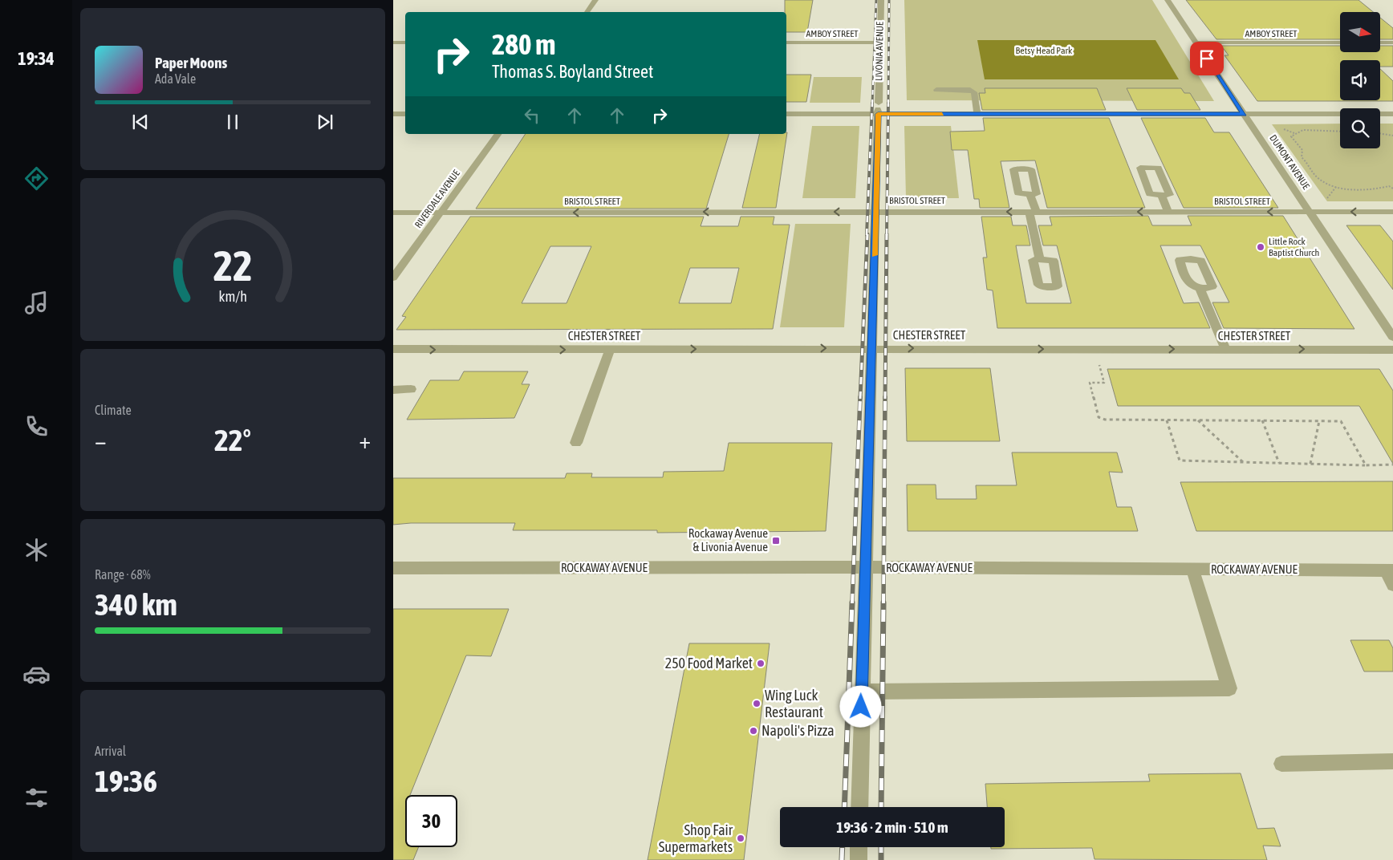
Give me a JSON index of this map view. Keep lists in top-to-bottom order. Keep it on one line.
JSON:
{"streets":{"street":["AMBOY STREET","LIVONIA AVENUE","DUMONT AVENUE","RIVERDALE AVENUE","BRISTOL STREET","CHESTER STREET","ROCKAWAY AVENUE"]},"crossings":[["AMBOY STREET","LIVONIA AVENUE"],["AMBOY STREET","DUMONT AVENUE"],["LIVONIA AVENUE","BRISTOL STREET"],["LIVONIA AVENUE","CHESTER STREET"],["LIVONIA AVENUE","ROCKAWAY AVENUE"],["DUMONT AVENUE","BRISTOL STREET"],["RIVERDALE AVENUE","BRISTOL STREET"]],"one_way":["CHESTER STREET"],"parks":["Betsy Head Park"],"places":{"other":["Little Rock Baptist Church","250 Food Market","Wing Luck Restaurant","Napoli's Pizza","Shop Fair Supermarkets"],"transit":["Rockaway Avenue & Livonia Avenue"]},"north":"right","page":{"tabs":"19:34","turn":["280 m","Thomas S. Boyland Street"],"song":["Paper Moons","Ada Vale"],"tile":["Climate",["Range · 68%","340 km"],["Arrival","19:36"]],"heat":["−","22°","+"],"limit":"30","trip":"19:36 · 2 min · 510 m","gauge":["22","km/h"]}}
